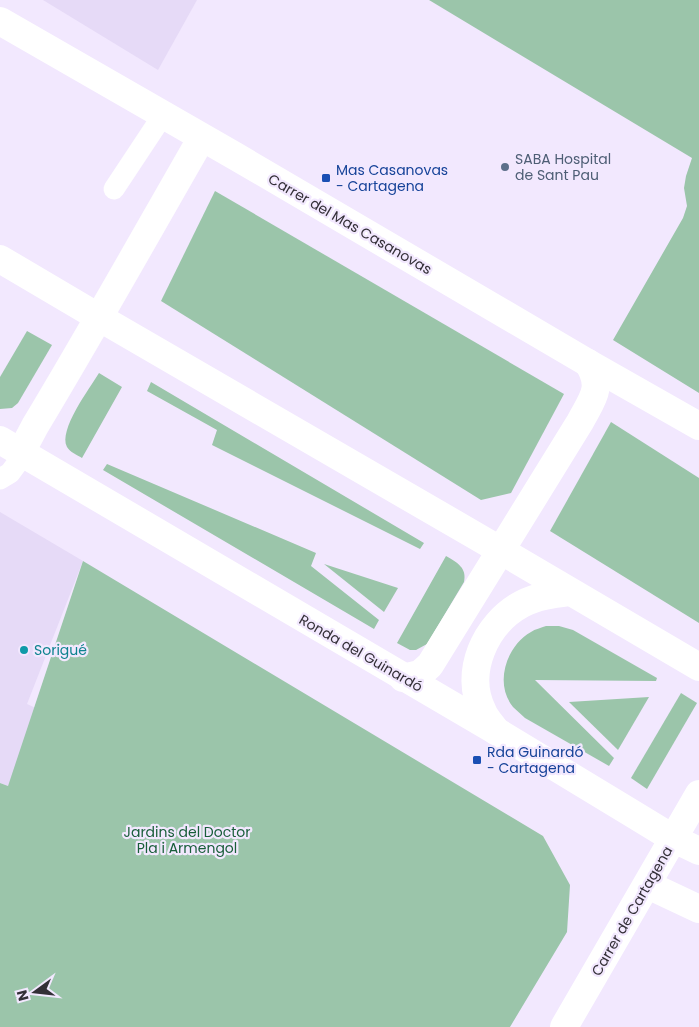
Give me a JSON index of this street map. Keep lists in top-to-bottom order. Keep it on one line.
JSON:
{"streets":{"street":["Carrer del Mas Casanovas","Ronda del Guinardó","Carrer de Cartagena"]},"crossings":[["Ronda del Guinardó","Carrer de Cartagena"]],"parks":["Jardins del Doctor Pla i Armengol"],"places":{"other":["SABA Hospital de Sant Pau","Sorigué"],"transit":["Mas Casanovas - Cartagena","Rda Guinardó - Cartagena"]},"north":"left"}
